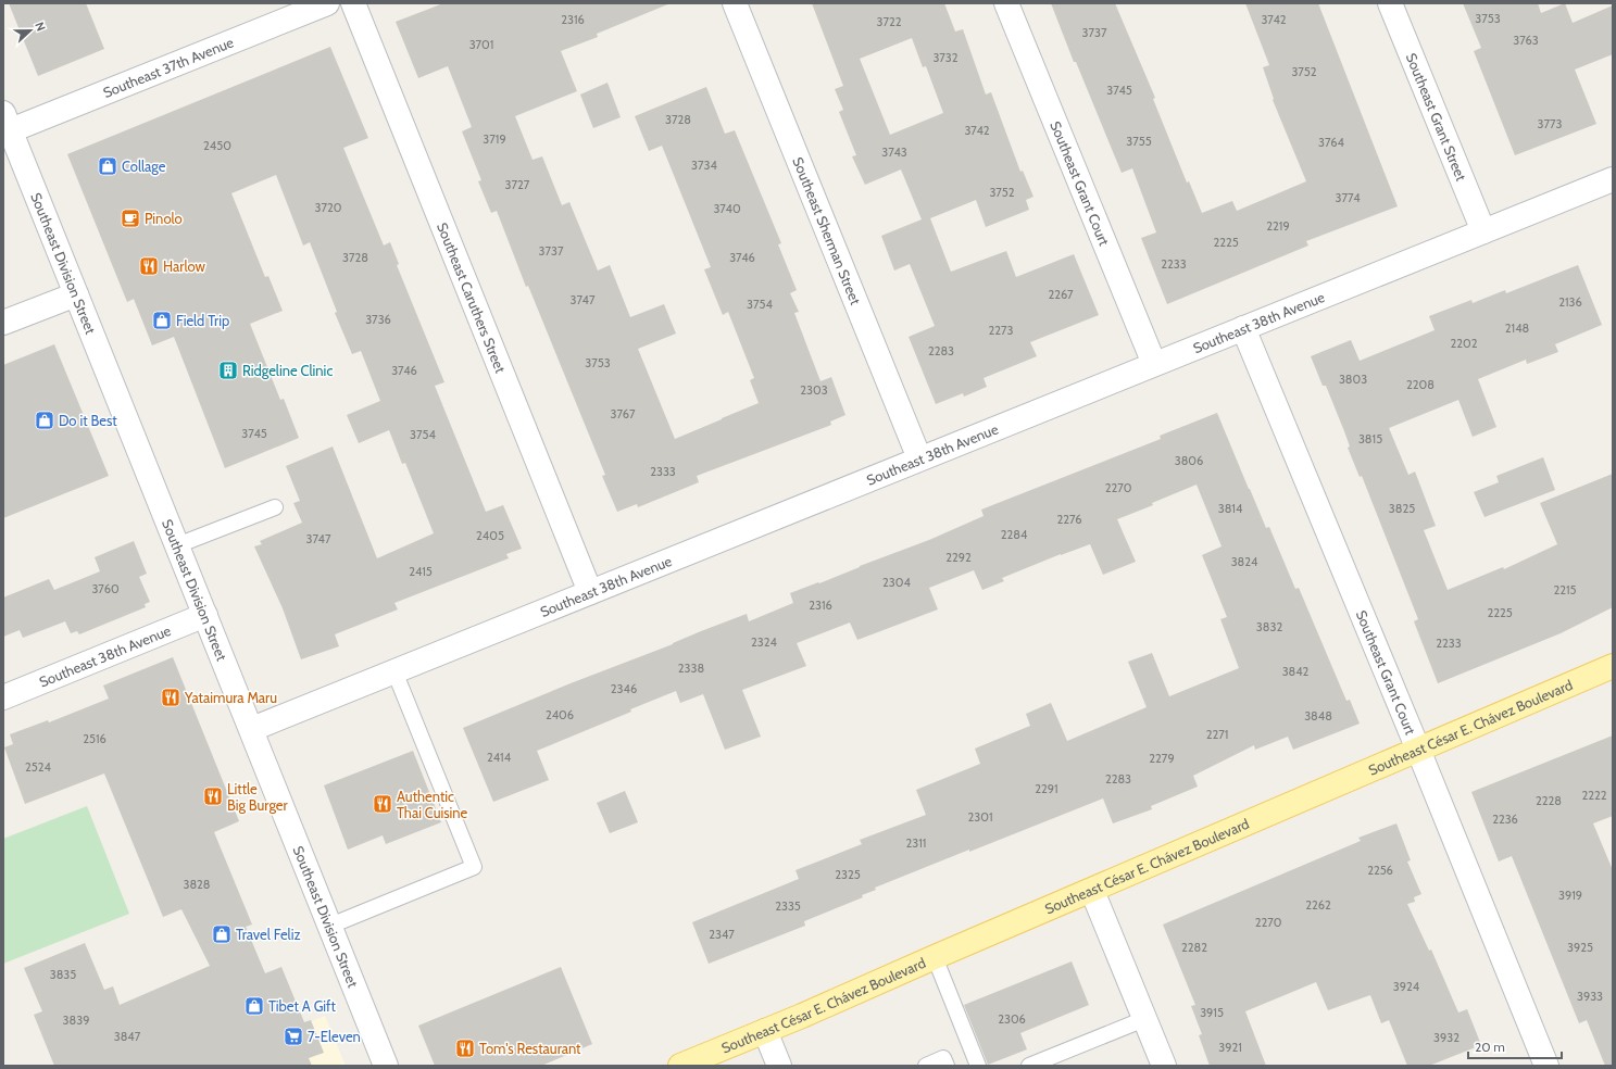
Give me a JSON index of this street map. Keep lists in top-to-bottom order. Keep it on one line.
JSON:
{"streets":{"main road":["Southeast César E. Chávez Boulevard"],"street":["Southeast 37th Avenue","Southeast Grant Street","Southeast Grant Court","Southeast Sherman Street","Southeast Division Street","Southeast Caruthers Street","Southeast 38th Avenue"]},"crossings":[["Southeast 37th Avenue","Southeast Division Street"],["Southeast Grant Street","Southeast 38th Avenue"],["Southeast Grant Court","Southeast 38th Avenue"],["Southeast Grant Court","Southeast César E. Chávez Boulevard"],["Southeast Sherman Street","Southeast 38th Avenue"],["Southeast Division Street","Southeast 38th Avenue"],["Southeast Caruthers Street","Southeast 38th Avenue"]],"places":{"shop":["Collage","Field Trip","Do it Best","Travel Feliz","Tibet A Gift"],"cafe":["Pinolo"],"restaurant":["Harlow","Yataimura Maru","Little Big Burger","Authentic Thai Cuisine","Tom's Restaurant"],"building":["Ridgeline Clinic"],"supermarket":["7-Eleven"]},"house_numbers":["3753","2316","3742","3722","3737","3763","3701","3732","3752","3745","3728","3773","3742","3719","3755","3764","2450","3743","3734","3727","3752","3774","3720","3740","2219","2225","3737","3728","3746","2233","2267","3747","2136","3754","3736","2148","2273","2202","2283","3753","3746","3803","2208","2303","3767","3745","3754","3815","3806","2333","2270","3814","3825","2276","2284","2405","3747","2292","3824","2415","2304","3760","2215","2316","2225","3832","2324","2233","2338","3842","2346","2406","3848","2271","2516","2414","2279","2524","2283","2291","2222","2228","2301","2236","2311","2256","2325","3828","3919","2262","2335","2270","2347","2282","3925","3835","3924","3933","3915","2306","3839","3847","3932","3921"],"scale_bar":"20 m","north":"right"}
